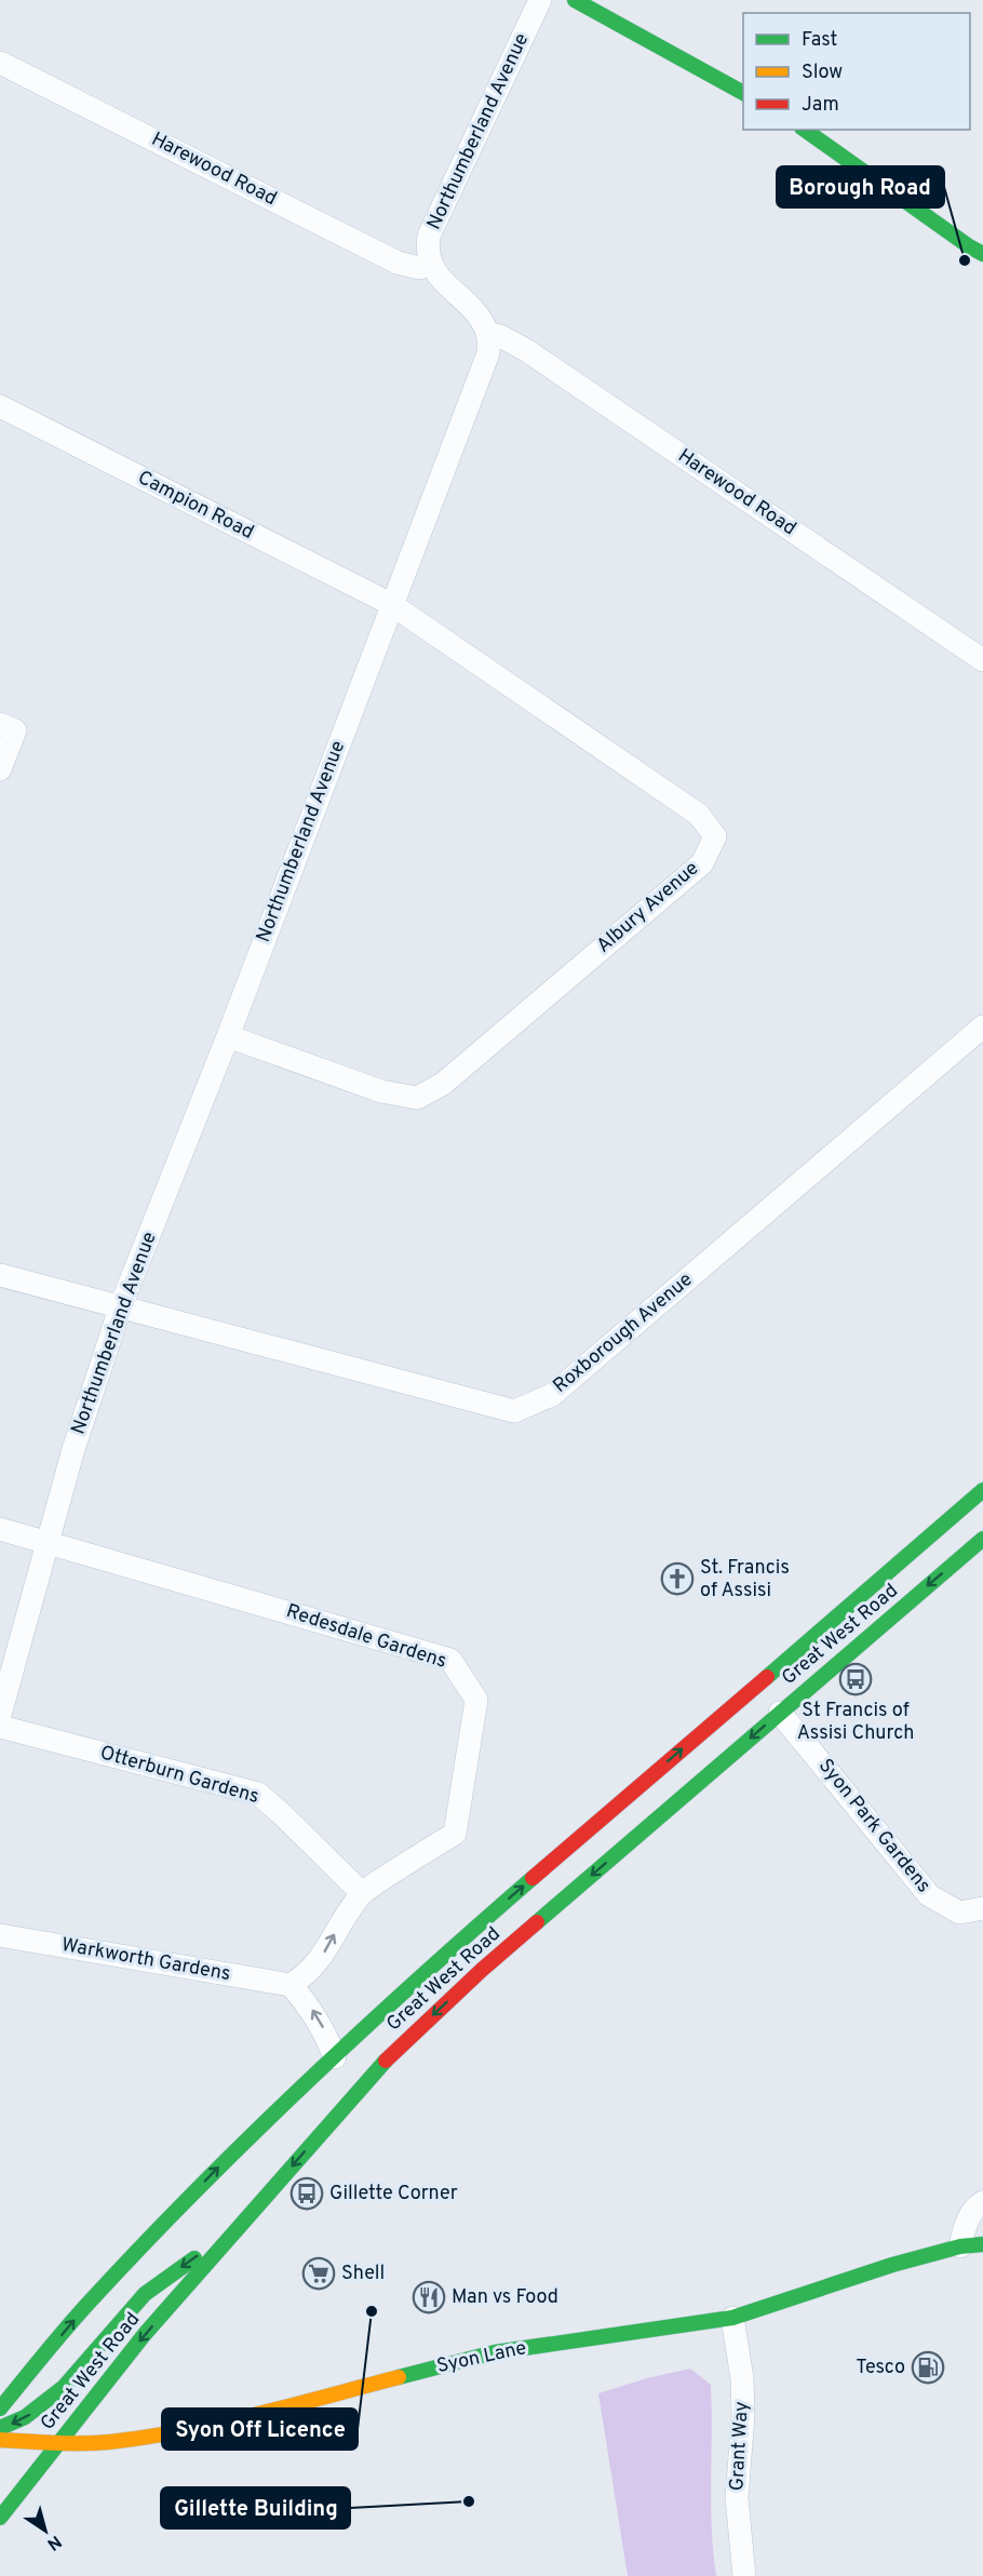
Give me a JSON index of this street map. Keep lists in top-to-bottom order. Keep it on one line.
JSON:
{"streets":{"main road":["Great West Road","Syon Lane"],"street":["Northumberland Avenue","Harewood Road","Campion Road","Albury Avenue","Roxborough Avenue","Redesdale Gardens","Otterburn Gardens","Syon Park Gardens","Warkworth Gardens","Grant Way"]},"crossings":[["Northumberland Avenue","Harewood Road"],["Northumberland Avenue","Campion Road"],["Northumberland Avenue","Albury Avenue"],["Northumberland Avenue","Roxborough Avenue"],["Northumberland Avenue","Redesdale Gardens"],["Campion Road","Albury Avenue"],["Great West Road","Syon Park Gardens"],["Great West Road","Syon Lane"],["Redesdale Gardens","Otterburn Gardens"],["Redesdale Gardens","Warkworth Gardens"],["Syon Lane","Grant Way"]],"places":{"other":["Borough Road","Syon Off Licence","Gillette Building"],"church":["St. Francis of Assisi"],"bus stop":["St Francis of Assisi Church","Gillette Corner"],"supermarket":["Shell"],"restaurant":["Man vs Food"],"fuel station":["Tesco"]},"legend":["Fast","Slow","Jam"],"north":"bottom right"}
